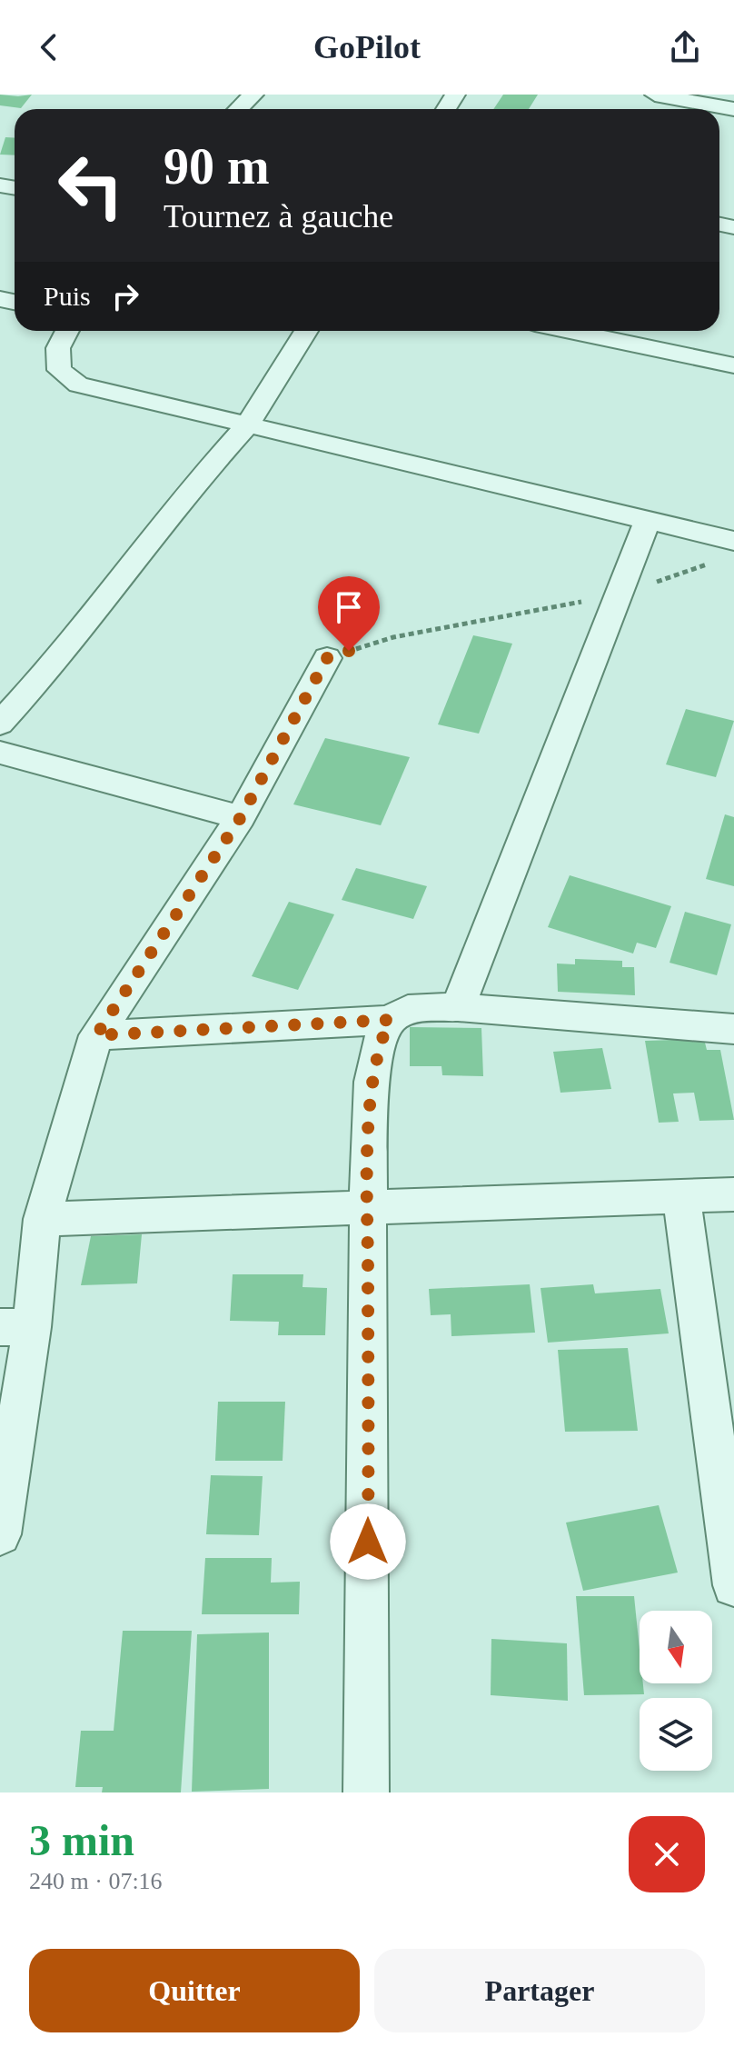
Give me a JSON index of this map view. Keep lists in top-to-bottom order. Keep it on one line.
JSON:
{"north":"bottom","page":{"header":"GoPilot","turn":["90 m","Tournez à gauche"],"then":"Puis","heading":["3 min","240 m · 07:16"],"buttons":["Quitter","Partager"]}}
